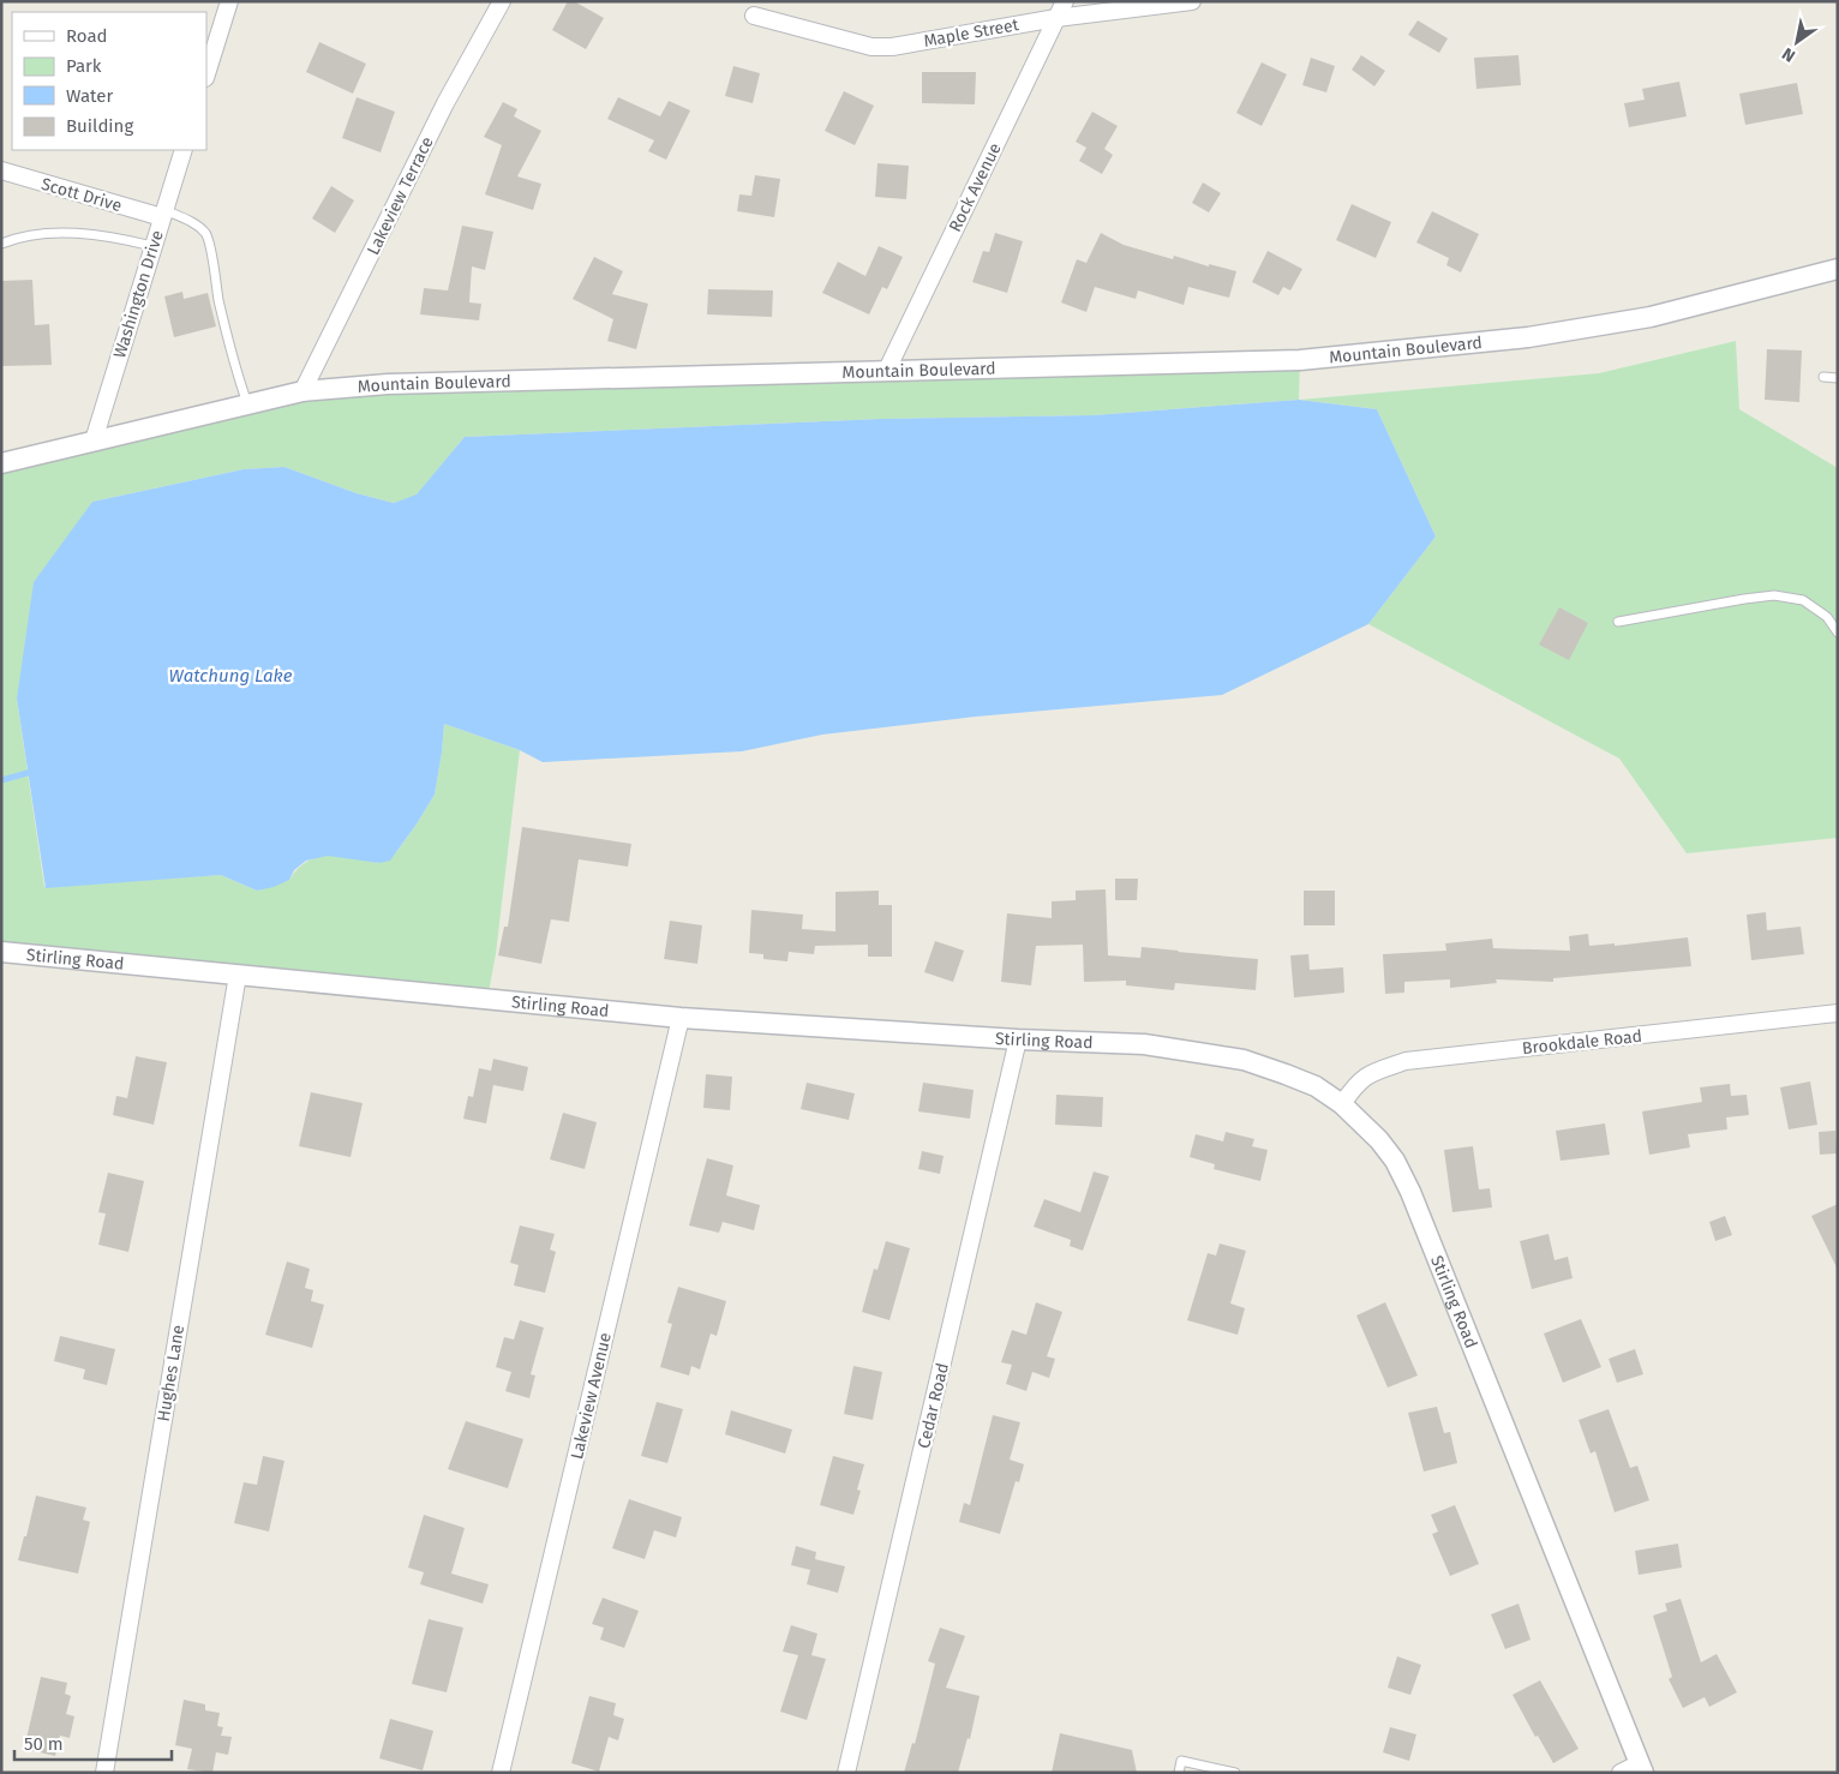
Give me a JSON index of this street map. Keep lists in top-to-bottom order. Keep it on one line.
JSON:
{"streets":{"street":["Maple Street","Rock Avenue","Scott Drive","Lakeview Terrace","Washington Drive","Mountain Boulevard","Stirling Road","Brookdale Road","Hughes Lane","Lakeview Avenue","Cedar Road"]},"crossings":[["Maple Street","Rock Avenue"],["Rock Avenue","Mountain Boulevard"],["Scott Drive","Washington Drive"],["Lakeview Terrace","Mountain Boulevard"],["Washington Drive","Mountain Boulevard"],["Stirling Road","Brookdale Road"],["Stirling Road","Hughes Lane"],["Stirling Road","Lakeview Avenue"],["Stirling Road","Cedar Road"]],"water":["Watchung Lake"],"legend":["Road","Park","Water","Building"],"scale_bar":"50 m","north":"bottom left"}
